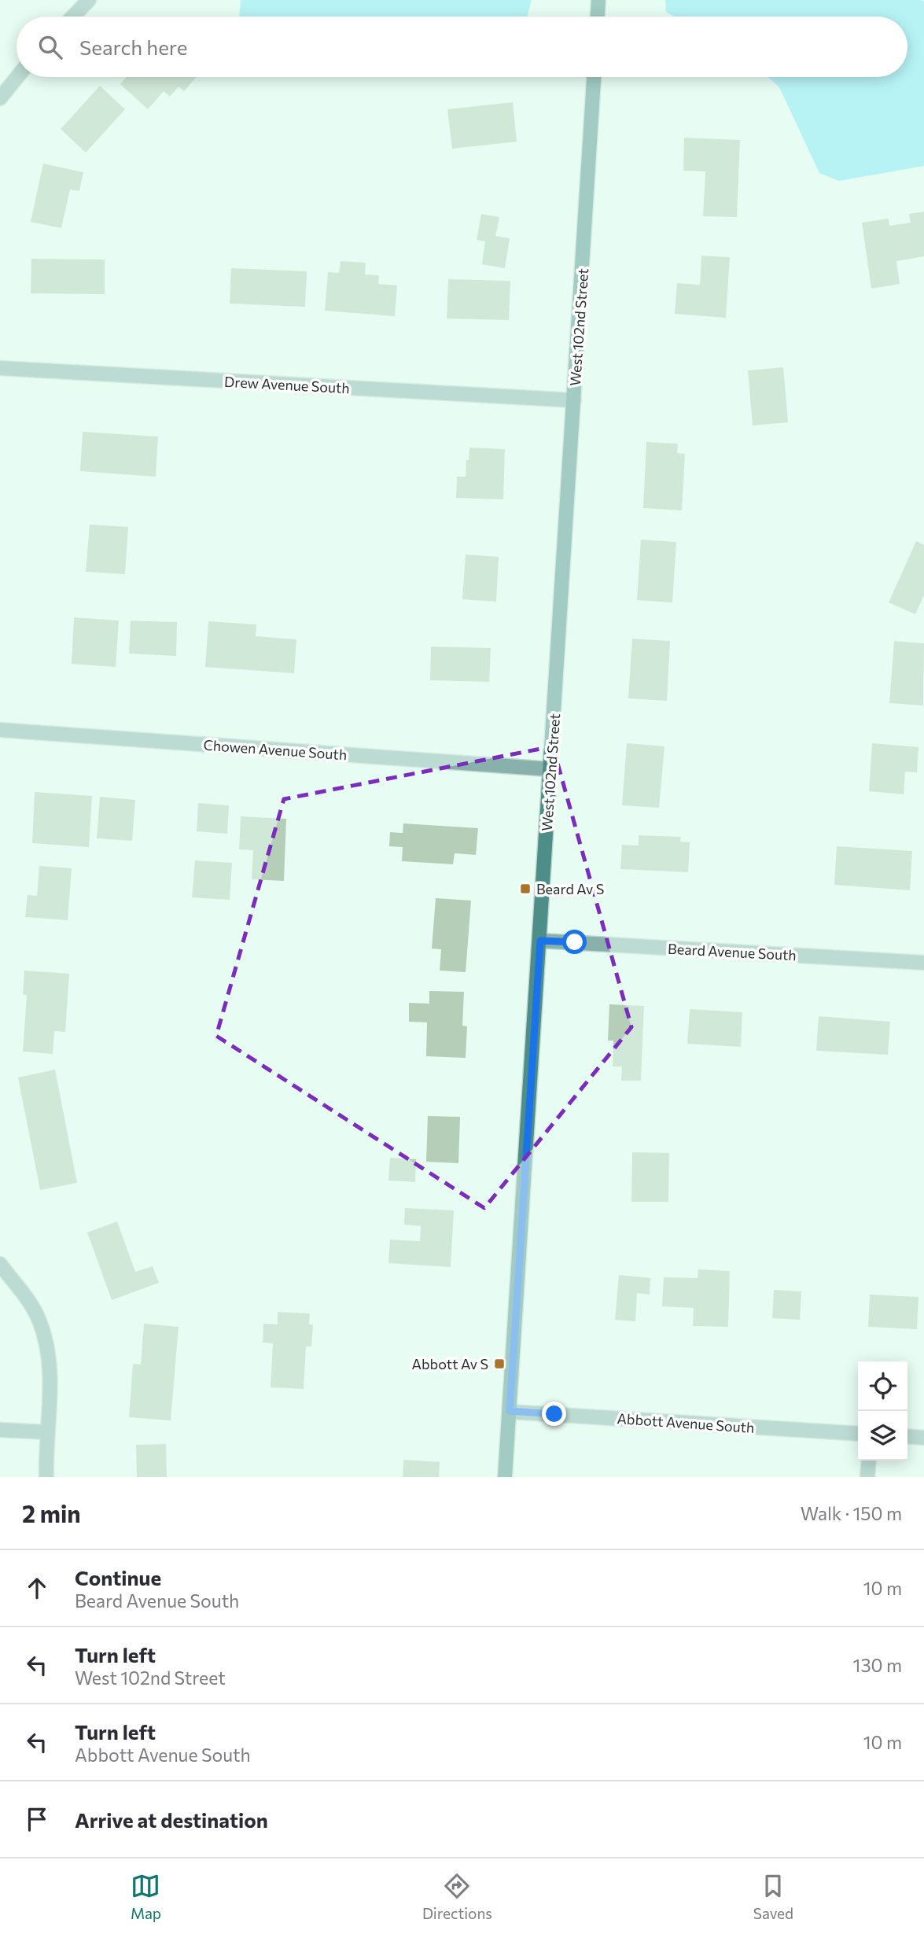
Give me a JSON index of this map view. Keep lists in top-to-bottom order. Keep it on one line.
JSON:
{"streets":{"street":["West 102nd Street","Drew Avenue South","Chowen Avenue South","Beard Avenue South","Abbott Avenue South"]},"crossings":[["West 102nd Street","Drew Avenue South"],["West 102nd Street","Chowen Avenue South"],["West 102nd Street","Beard Avenue South"],["West 102nd Street","Abbott Avenue South"]],"places":{"transit":["Beard Av S","Abbott Av S"]},"page":{"search":"Search here","heading":["2 min","Walk · 150 m"],"list":[["Continue","Beard Avenue South","10 m"],["Turn left","West 102nd Street","130 m"],["Turn left","Abbott Avenue South","10 m"],"Arrive at destination"],"nav":["Map","Directions","Saved"]}}
